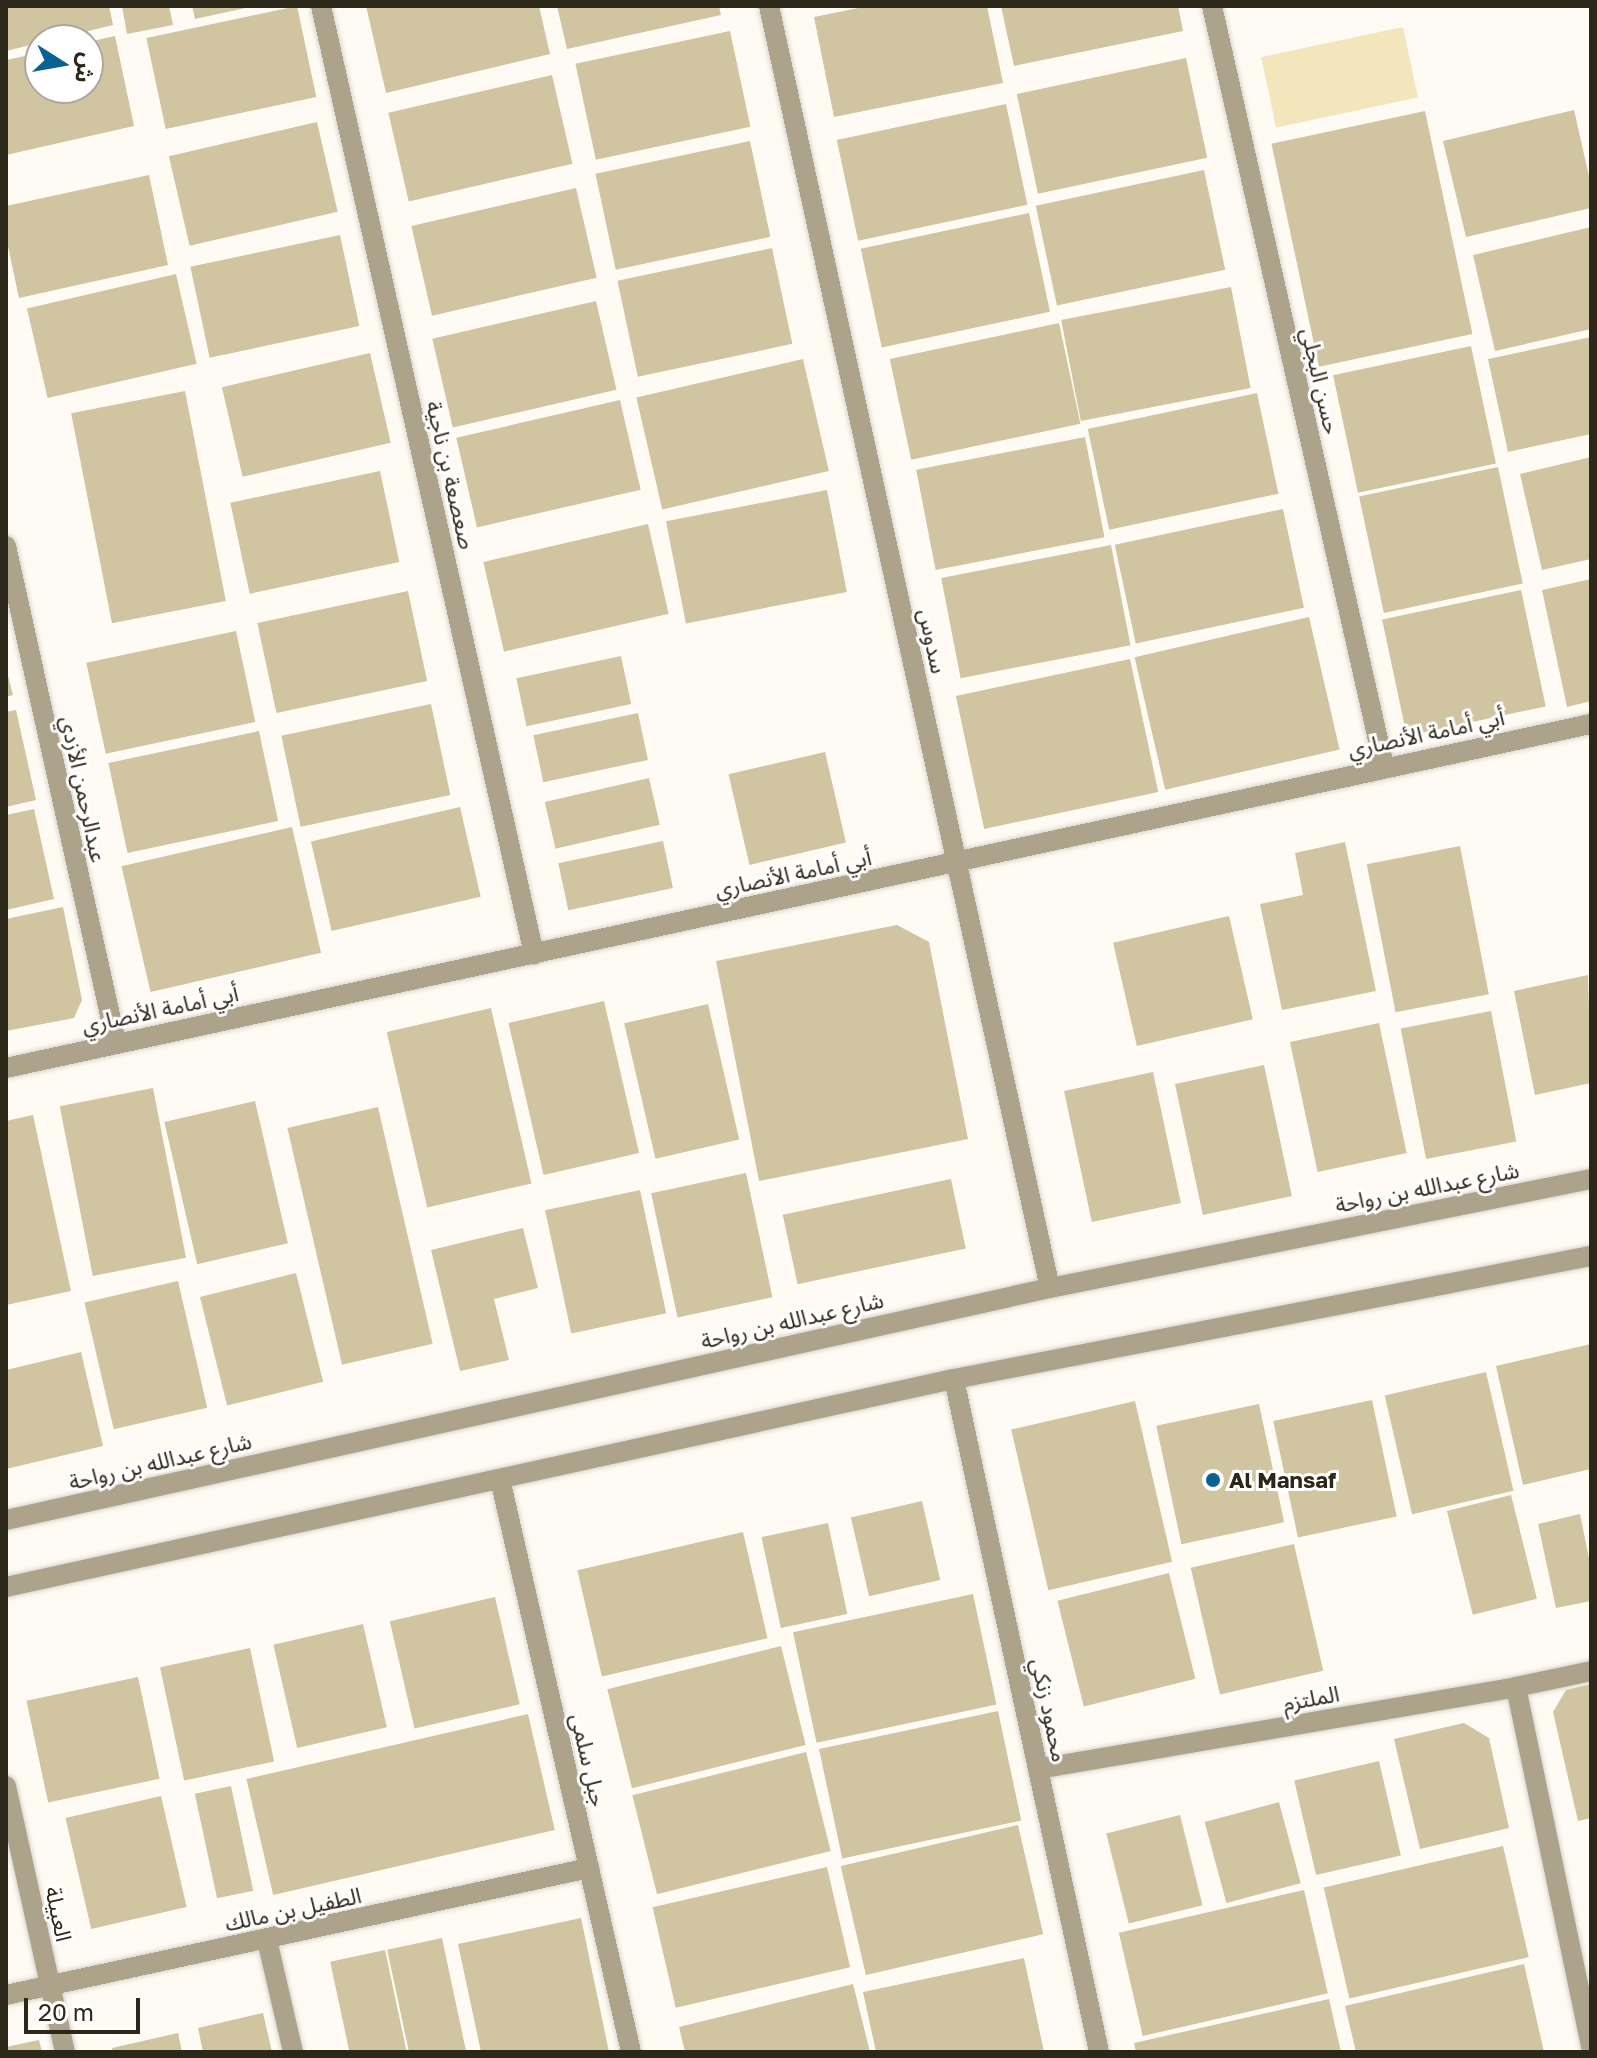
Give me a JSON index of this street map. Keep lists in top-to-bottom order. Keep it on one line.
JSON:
{"streets":{"street":["حسن البجلي","صعصعة بن ناجية","سدوس","أبي أمامة الأنصاري","عبدالرحمن الأزدي","شارع عبدالله بن رواحة","الملتزم","محمود زنكي","جبل سلمى","الطفيل بن مالك","العبيلة"]},"crossings":[["حسن البجلي","أبي أمامة الأنصاري"],["صعصعة بن ناجية","أبي أمامة الأنصاري"],["سدوس","أبي أمامة الأنصاري"],["سدوس","شارع عبدالله بن رواحة"],["أبي أمامة الأنصاري","عبدالرحمن الأزدي"],["الملتزم","محمود زنكي"],["جبل سلمى","الطفيل بن مالك"],["الطفيل بن مالك","العبيلة"]],"places":["Al Mansaf"],"scale_bar":"20 m","north":"right"}
